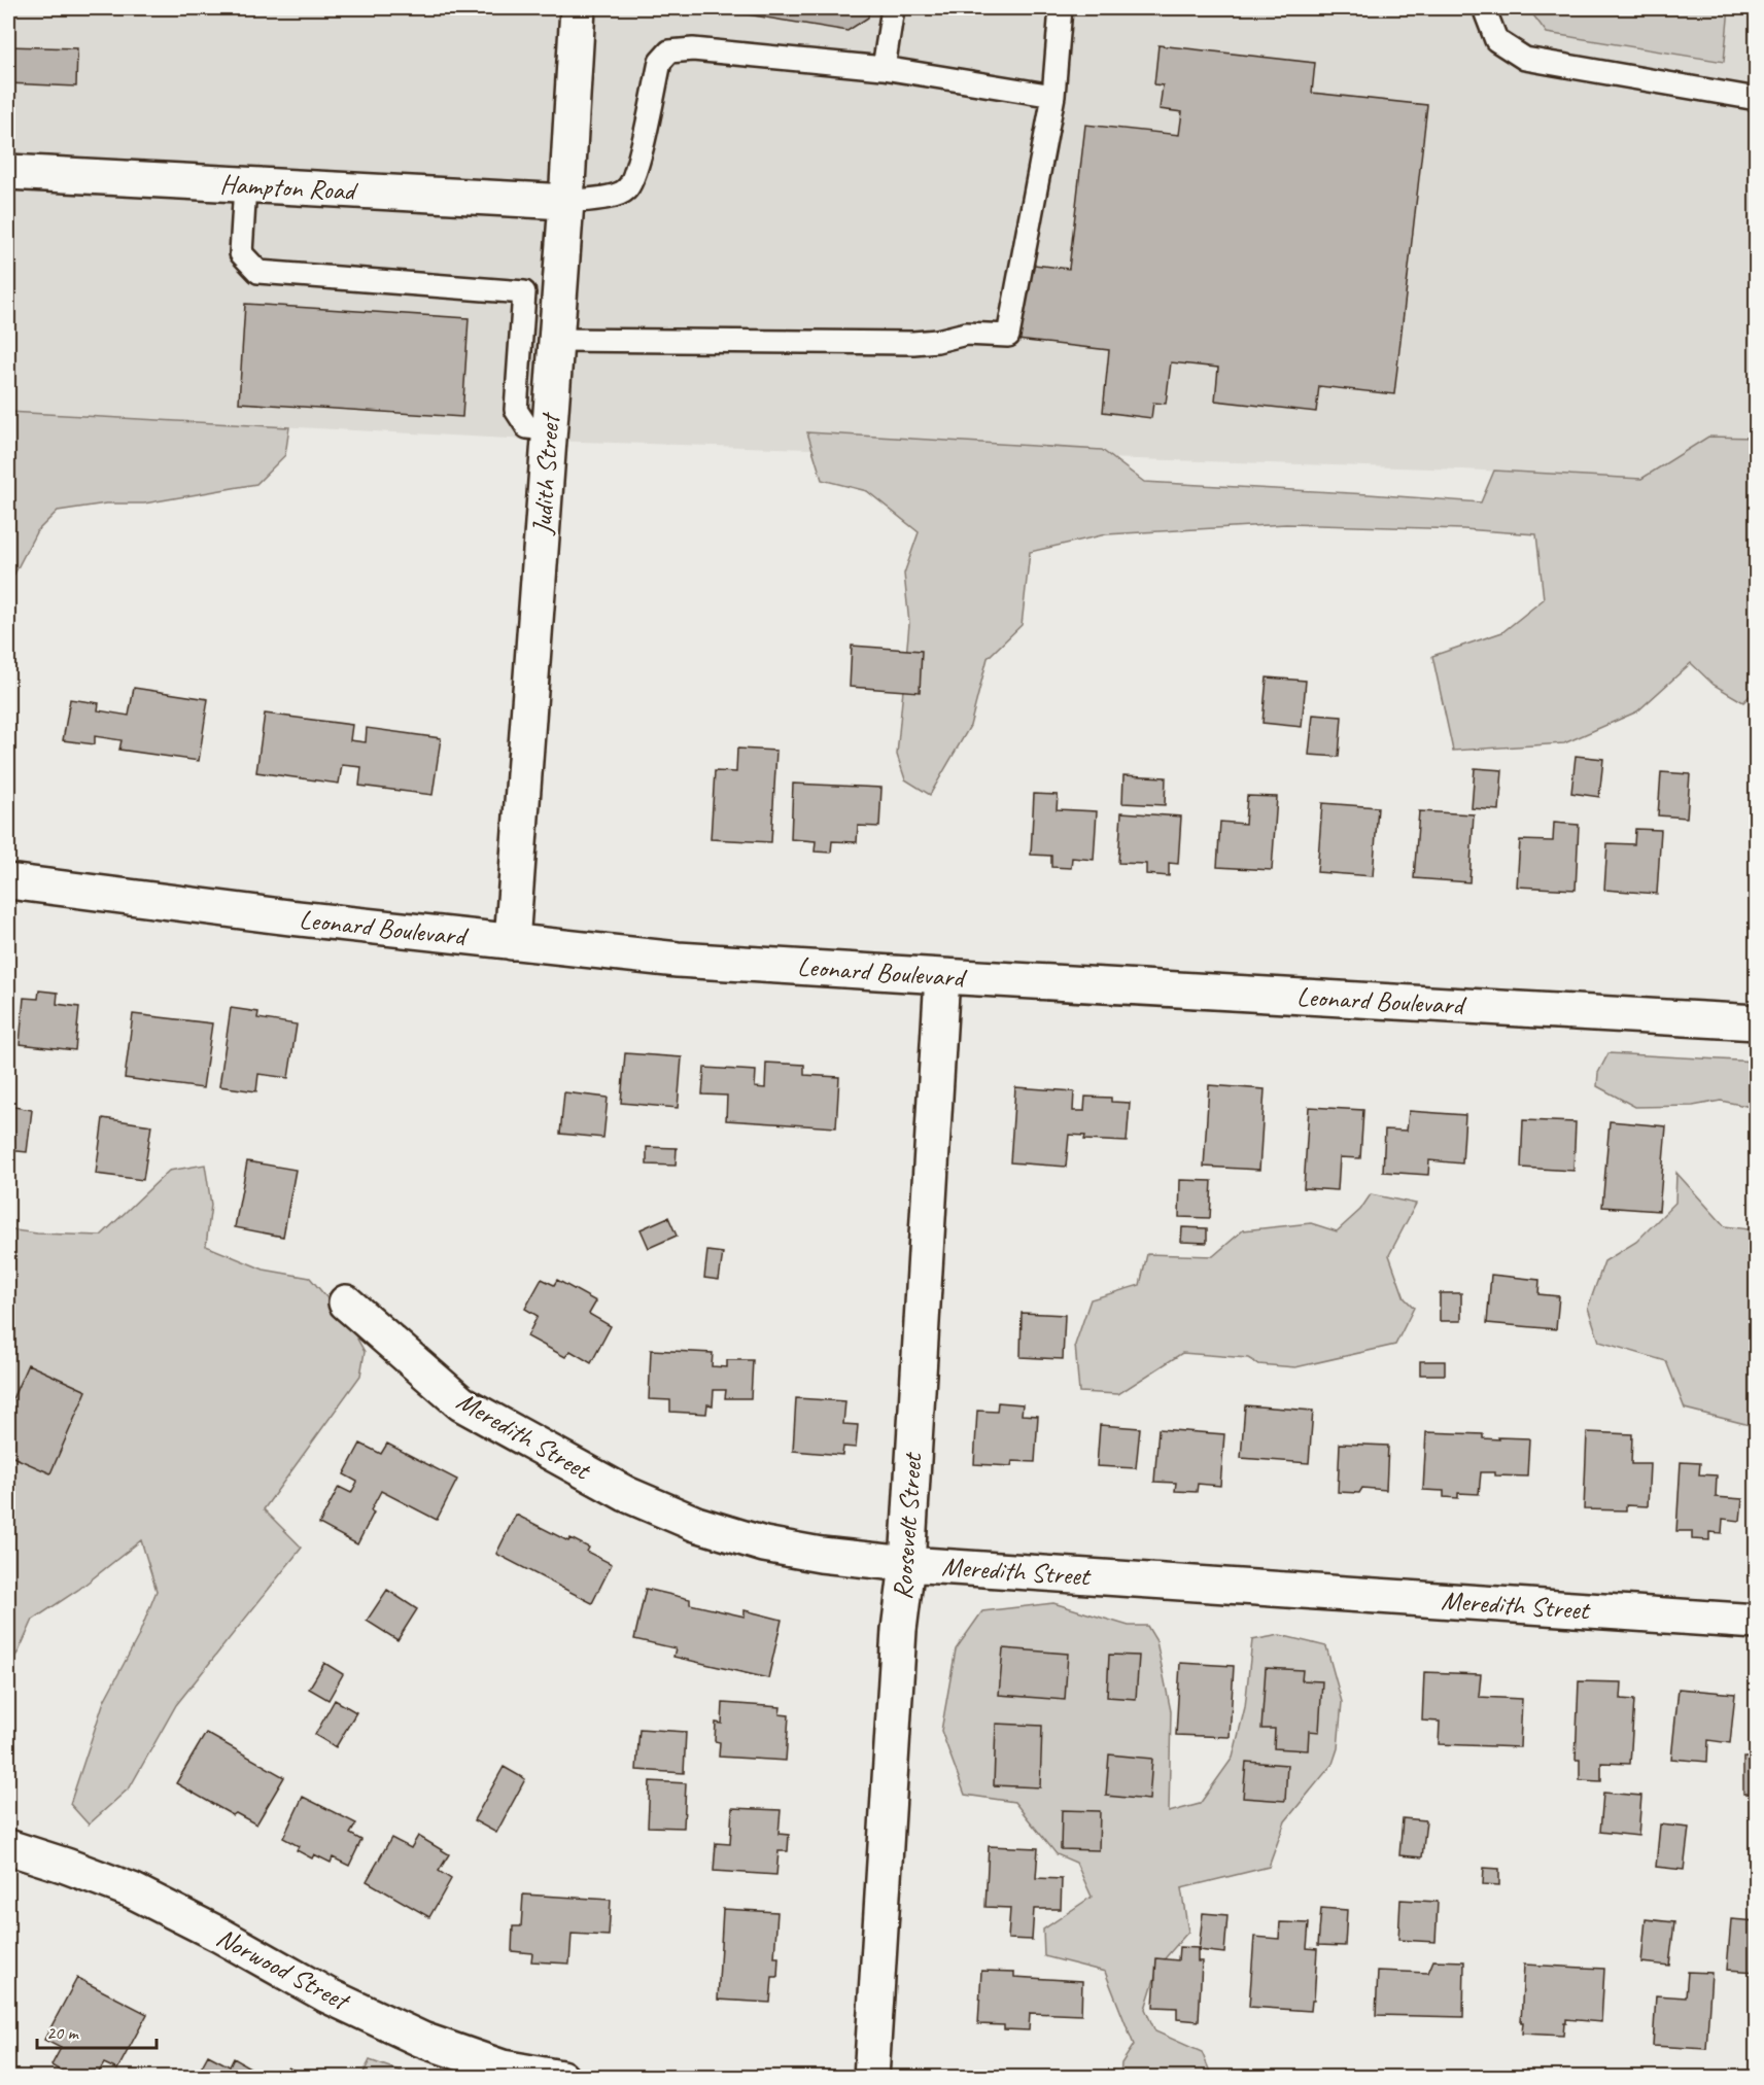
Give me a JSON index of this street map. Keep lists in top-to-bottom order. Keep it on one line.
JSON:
{"streets":{"street":["Hampton Road","Judith Street","Leonard Boulevard","Meredith Street","Roosevelt Street","Norwood Street"]},"crossings":[["Hampton Road","Judith Street"],["Judith Street","Leonard Boulevard"],["Leonard Boulevard","Roosevelt Street"],["Meredith Street","Roosevelt Street"]],"scale_bar":"20 m"}
